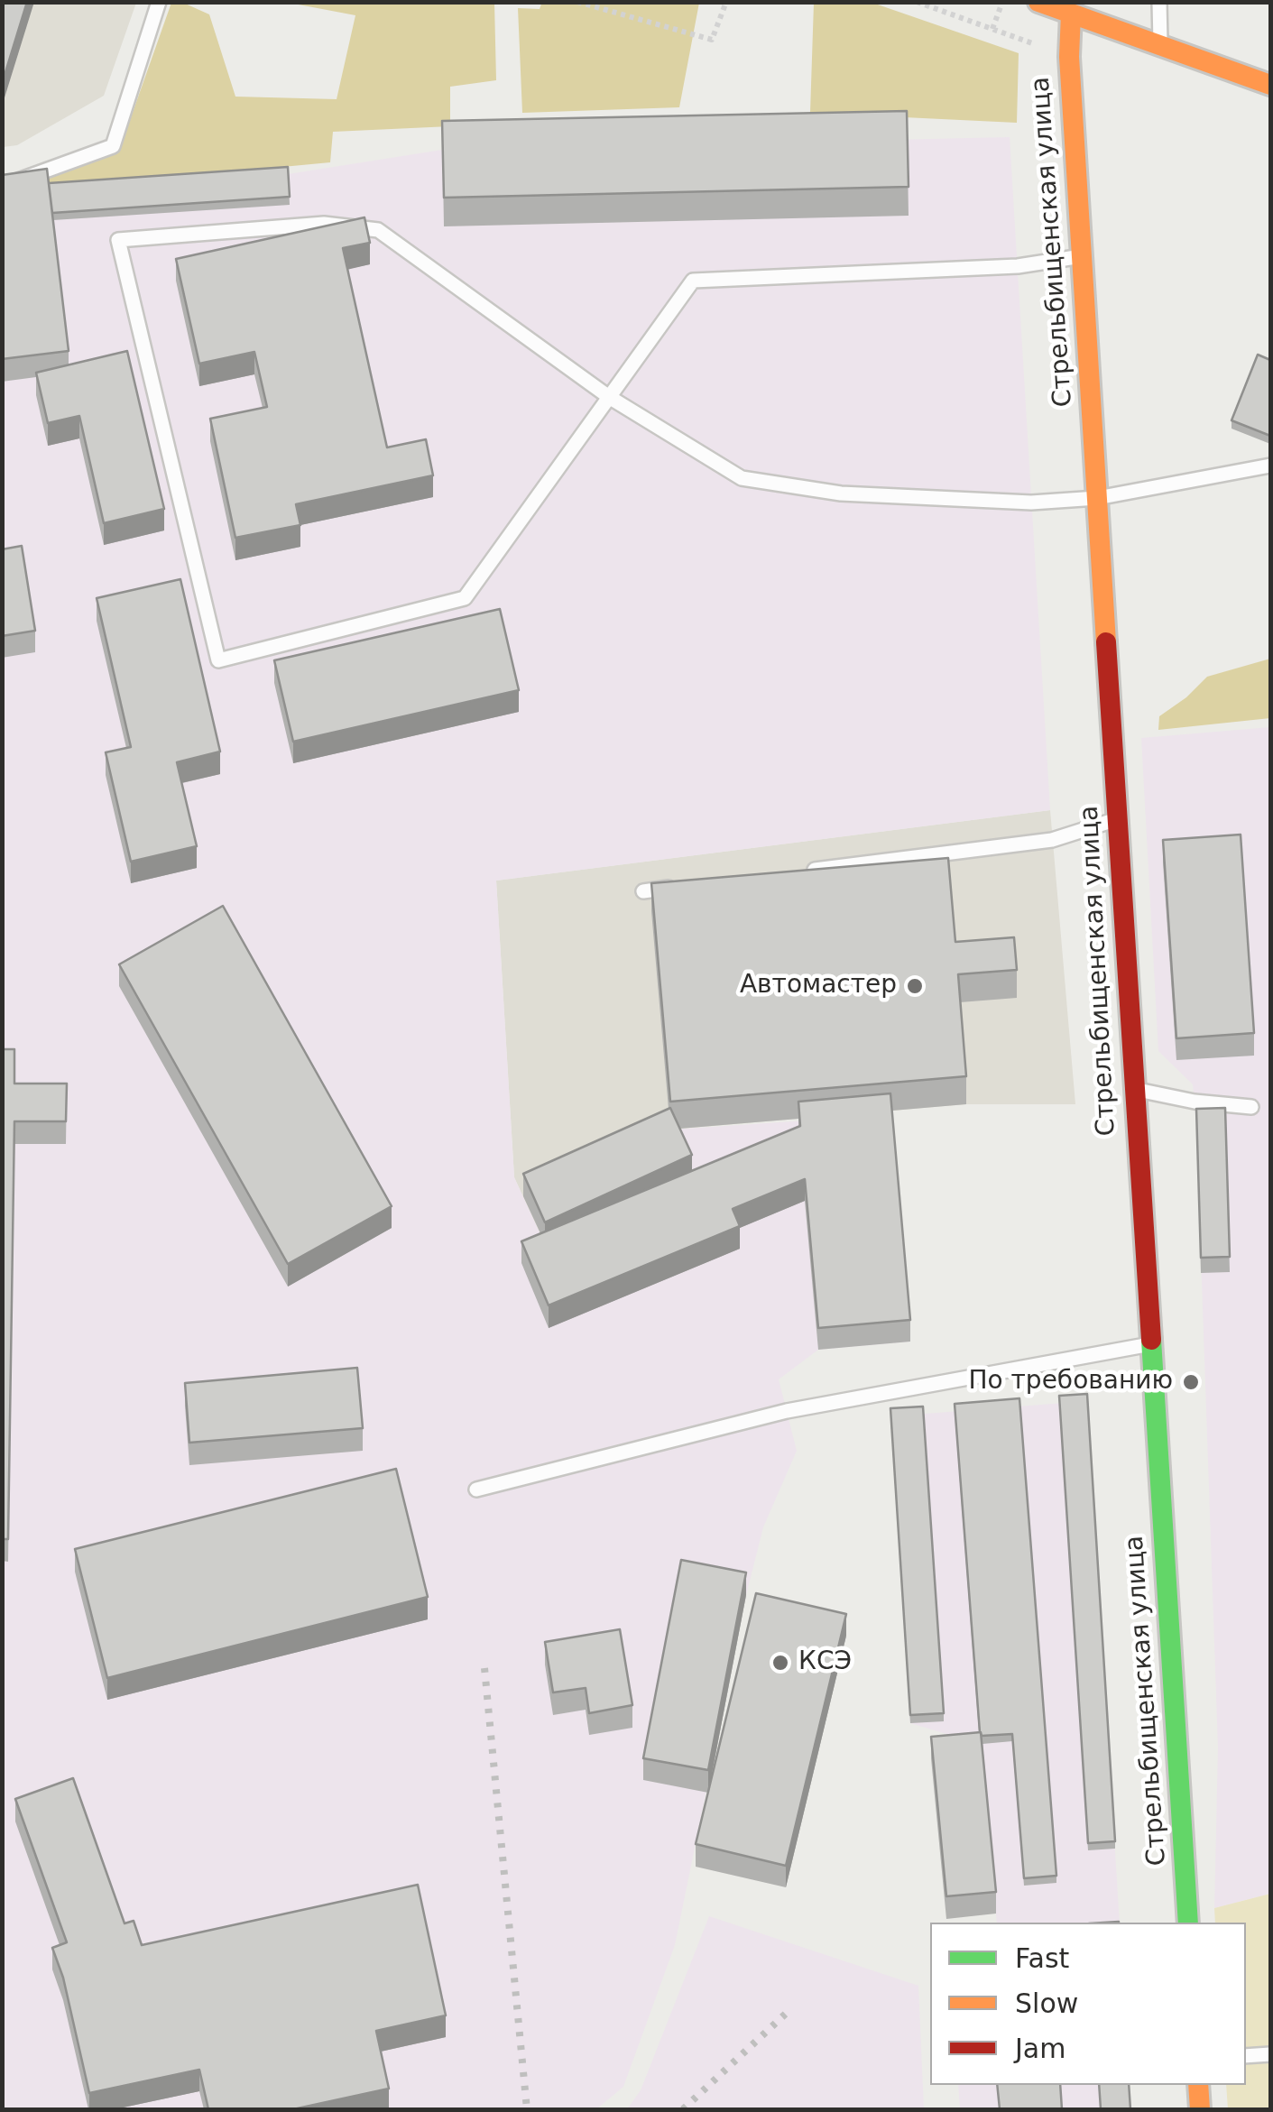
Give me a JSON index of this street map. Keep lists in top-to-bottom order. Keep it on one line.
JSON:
{"streets":{"main road":["Стрельбищенская улица"]},"places":["Автомастер","По требованию","КСЭ"],"legend":["Fast","Slow","Jam"]}
